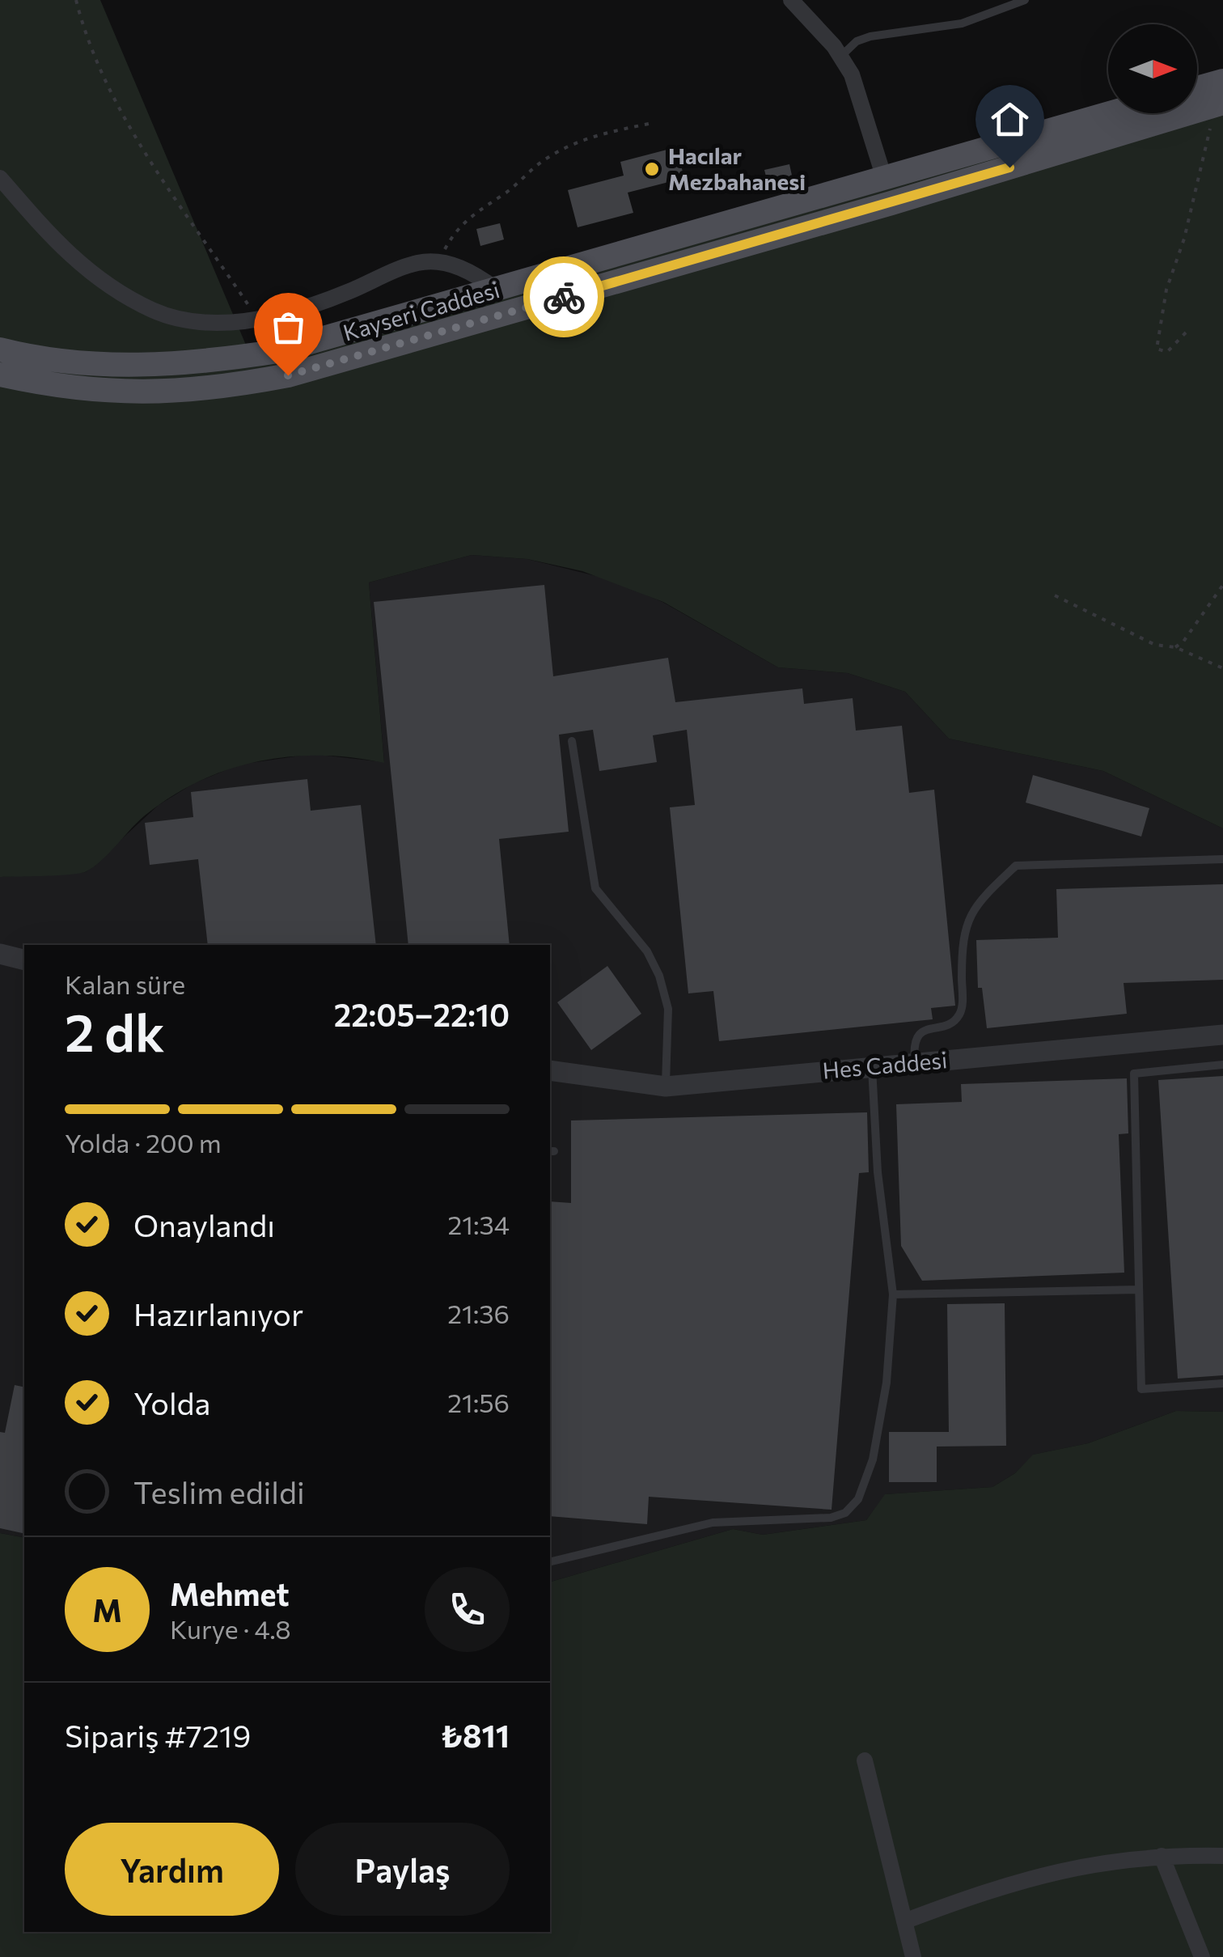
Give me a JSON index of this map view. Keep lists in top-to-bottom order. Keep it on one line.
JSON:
{"streets":{"main road":["Kayseri Caddesi"],"street":["Hes Caddesi"]},"places":["Hacılar Mezbahanesi"],"north":"right","page":{"heading":["2 dk","Kalan süre","22:05–22:10"],"panel":["Mehmet","Kurye · 4.8","Sipariş #7219","₺811"],"bar":"Yolda · 200 m","list":[["Onaylandı","21:34"],["Hazırlanıyor","21:36"],["Yolda","21:56"],"Teslim edildi"],"round":"M","buttons":["Yardım","Paylaş"]}}
